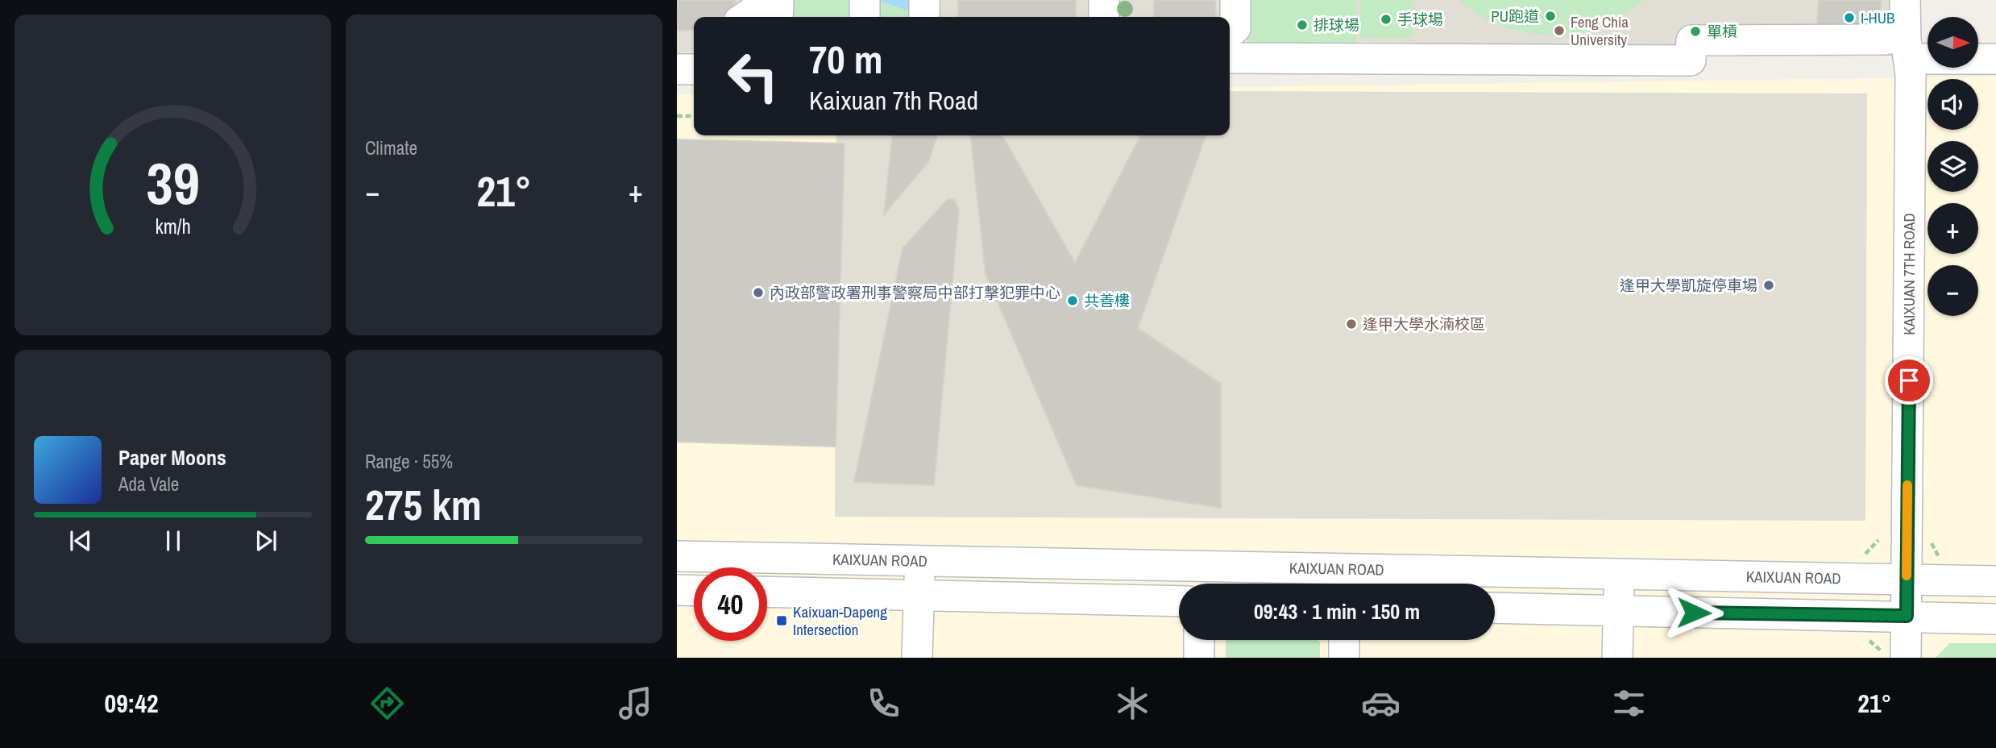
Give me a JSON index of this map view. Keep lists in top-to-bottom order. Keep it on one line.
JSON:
{"streets":{"street":["KAIXUAN 7TH ROAD","KAIXUAN ROAD"]},"crossings":[["KAIXUAN 7TH ROAD","KAIXUAN ROAD"]],"places":{"other":["PU跑道","I-HUB","手球場","排球場","Feng Chia University","單槓","逢甲大學凱旋停車場","內政部警政署刑事警察局中部打擊犯罪中心","共善樓","逢甲大學水湳校區"],"transit":["Kaixuan-Dapeng Intersection"]},"north":"right","page":{"tile":["Climate",["Range · 55%","275 km"]],"map_buttons":["+","−"],"turn":["70 m","Kaixuan 7th Road"],"heat":["−","21°","+"],"song":["Paper Moons","Ada Vale"],"limit":"40","trip":"09:43 · 1 min · 150 m","tabs":["09:42","21°"],"gauge":["39","km/h"]}}
